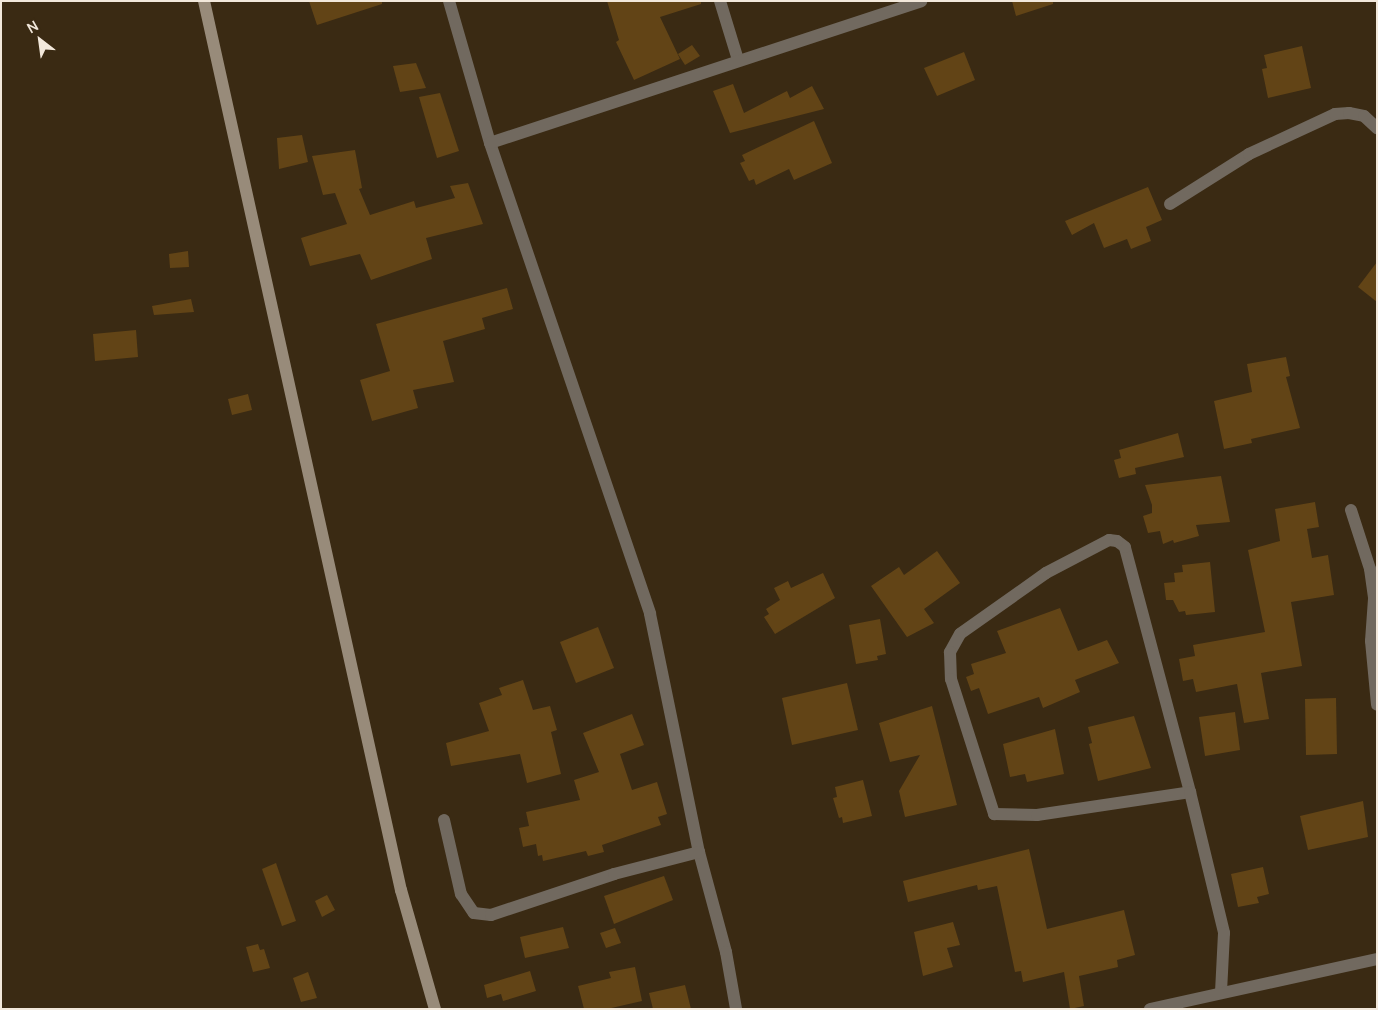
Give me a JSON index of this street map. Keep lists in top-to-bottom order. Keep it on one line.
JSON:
{"north":"top left"}
